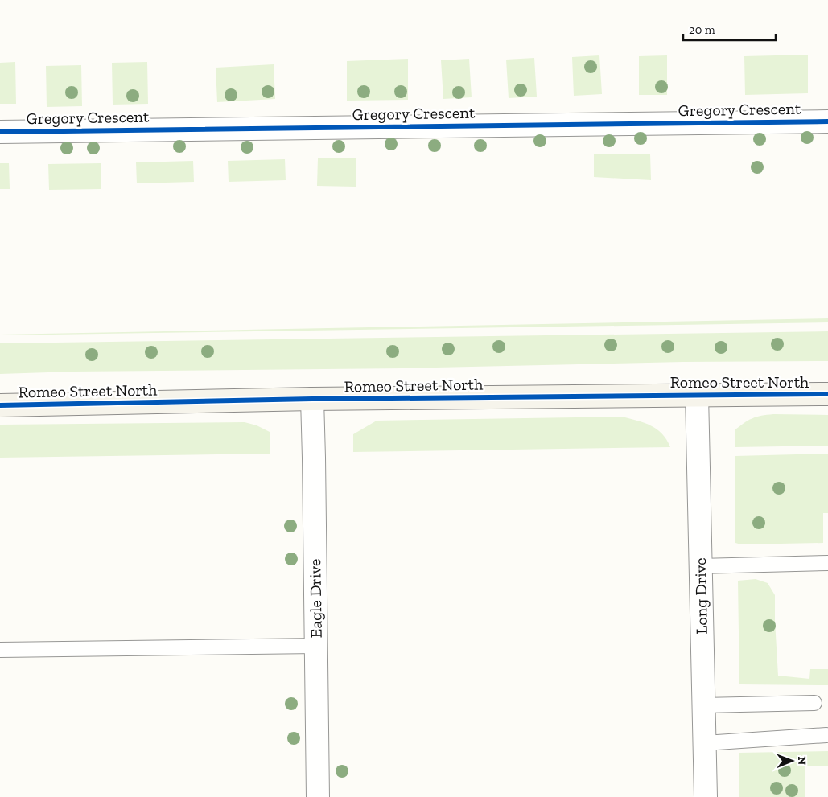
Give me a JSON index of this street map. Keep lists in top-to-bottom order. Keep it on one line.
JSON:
{"streets":{"main road":["Romeo Street North"],"street":["Gregory Crescent","Long Drive","Eagle Drive"]},"crossings":[["Romeo Street North","Long Drive"],["Romeo Street North","Eagle Drive"]],"scale_bar":"20 m","north":"right"}
